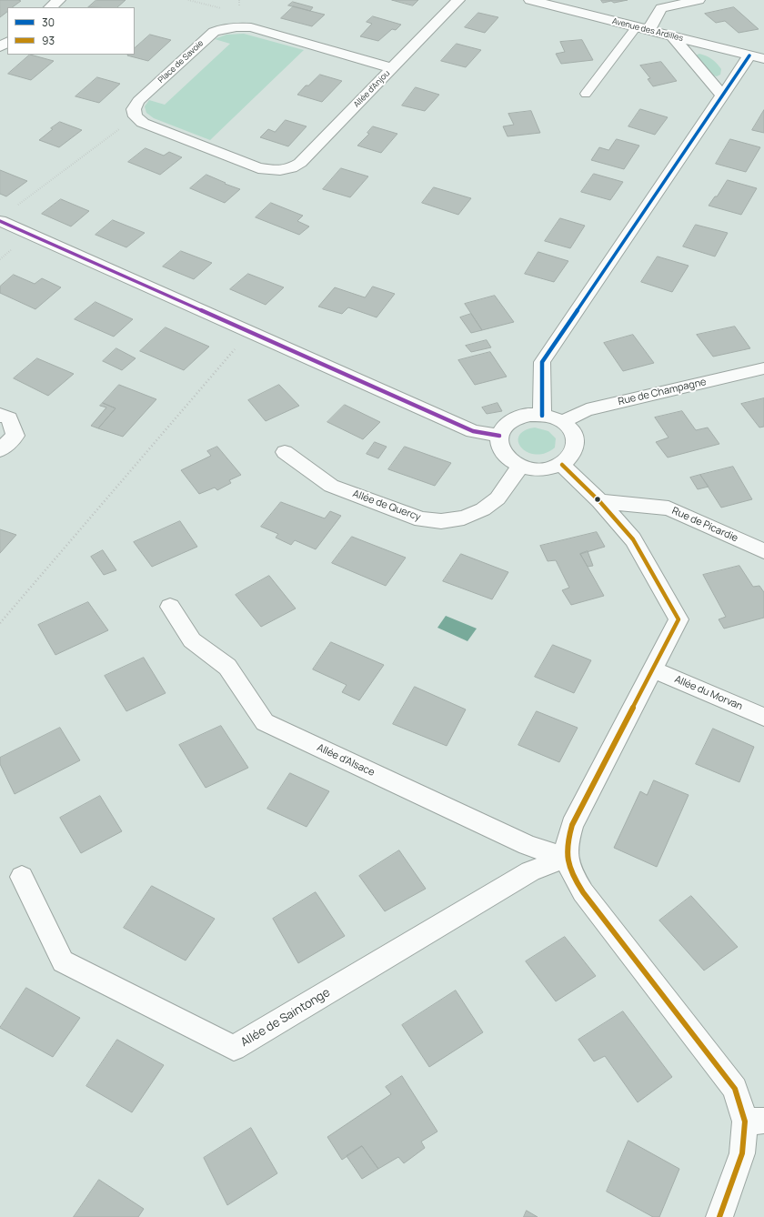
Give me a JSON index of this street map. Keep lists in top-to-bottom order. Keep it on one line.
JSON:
{"streets":{"street":["Avenue des Ardilles","Place de Savoie","Allée d'Anjou","Rue de Champagne","Allée de Quercy","Rue de Picardie","Allée du Morvan","Allée d'Alsace","Allée de Saintonge"]},"crossings":[["Place de Savoie","Allée d'Anjou"],["Rue de Champagne","Allée de Quercy"],["Allée d'Alsace","Allée de Saintonge"]],"lines":["transit line 30","transit line 93"],"legend":["30","93"]}
